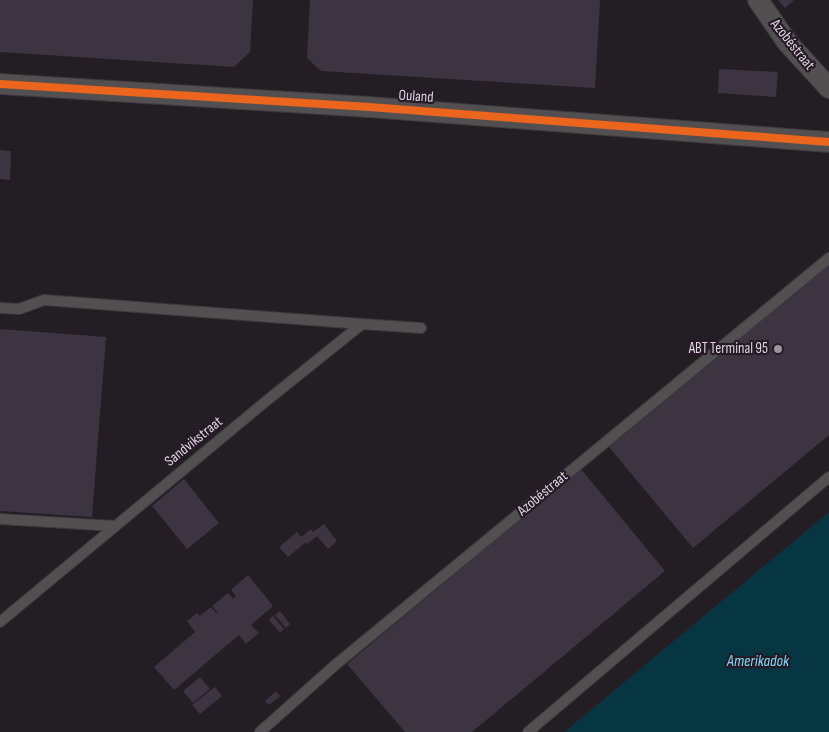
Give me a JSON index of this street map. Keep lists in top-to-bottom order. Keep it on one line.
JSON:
{"streets":{"street":["Azobéstraat","Ouland"],"lane":["Sandvikstraat"]},"water":["Amerikadok"],"places":["ABT Terminal 95"]}
